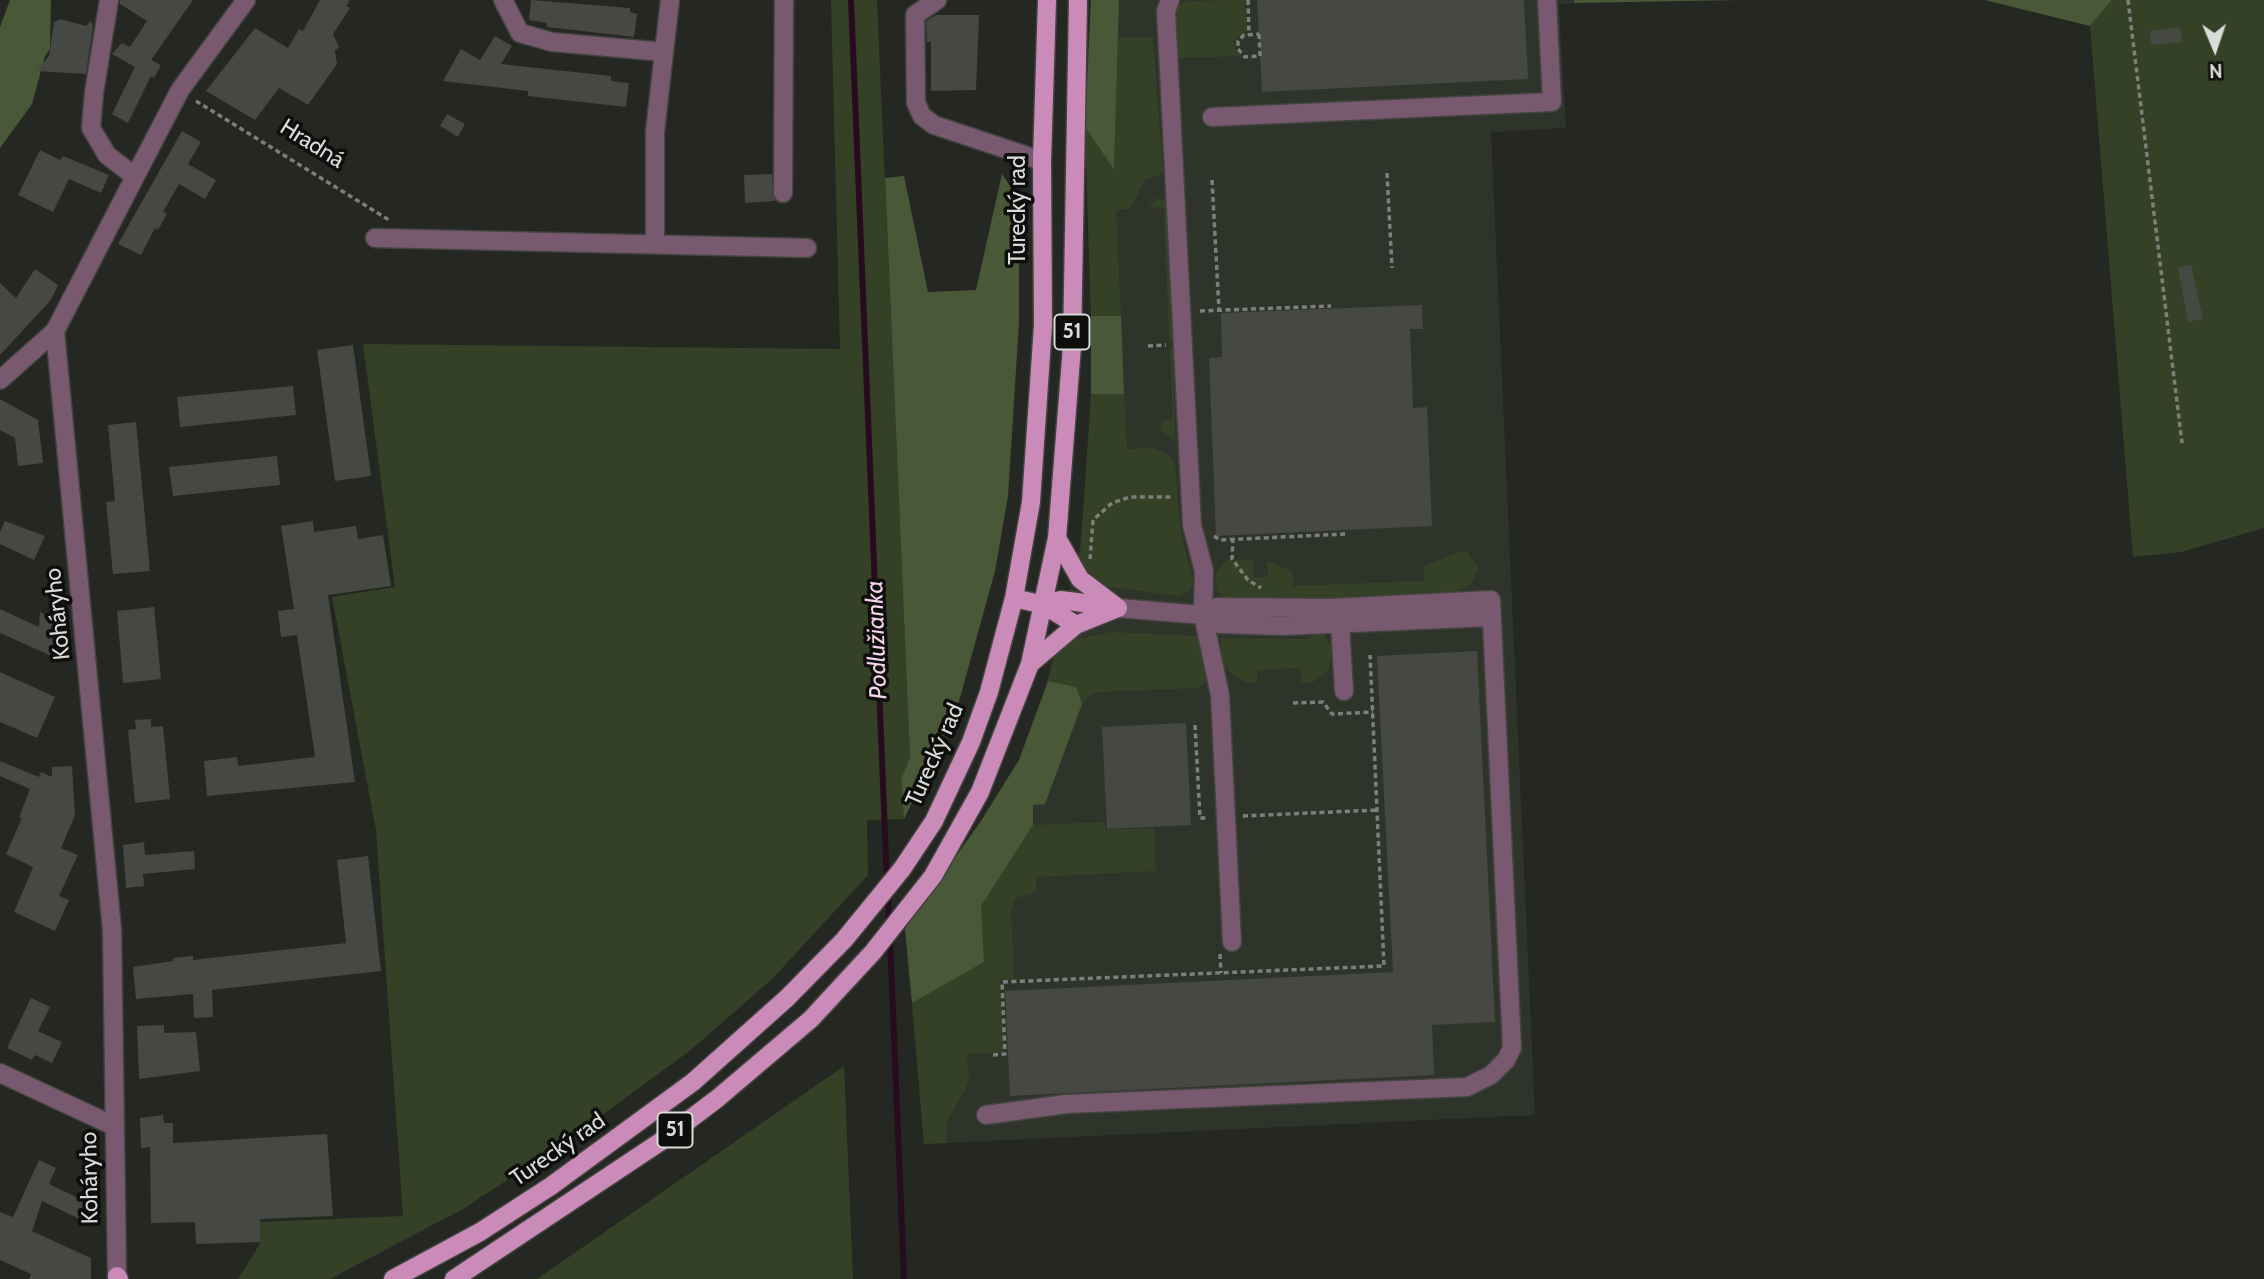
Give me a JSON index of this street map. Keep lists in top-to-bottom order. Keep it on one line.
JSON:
{"streets":{"main road":["Turecký rad","51"],"street":["Koháryho"],"path":["Hradná"]},"water":["Podlužianka"],"north":"bottom"}
